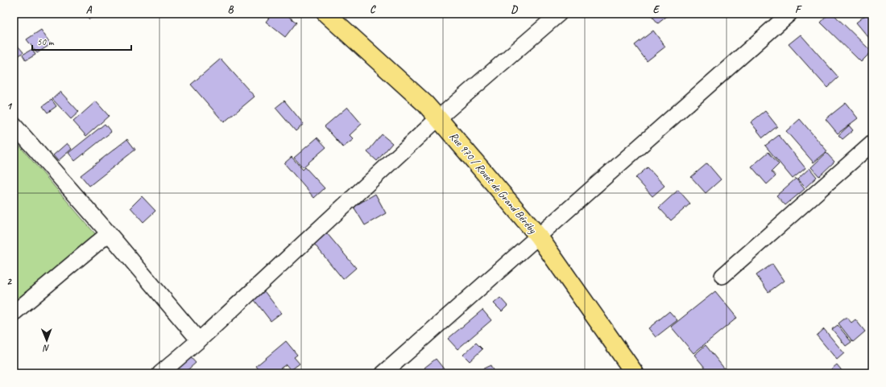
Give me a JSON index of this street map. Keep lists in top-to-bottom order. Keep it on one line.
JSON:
{"streets":{"main road":["Rue 970 / Rouet de Grand Béréby"]},"scale_bar":"50 m","north":"bottom","grid":{"columns":["A","B","C","D","E","F"],"rows":["1","2"]}}
